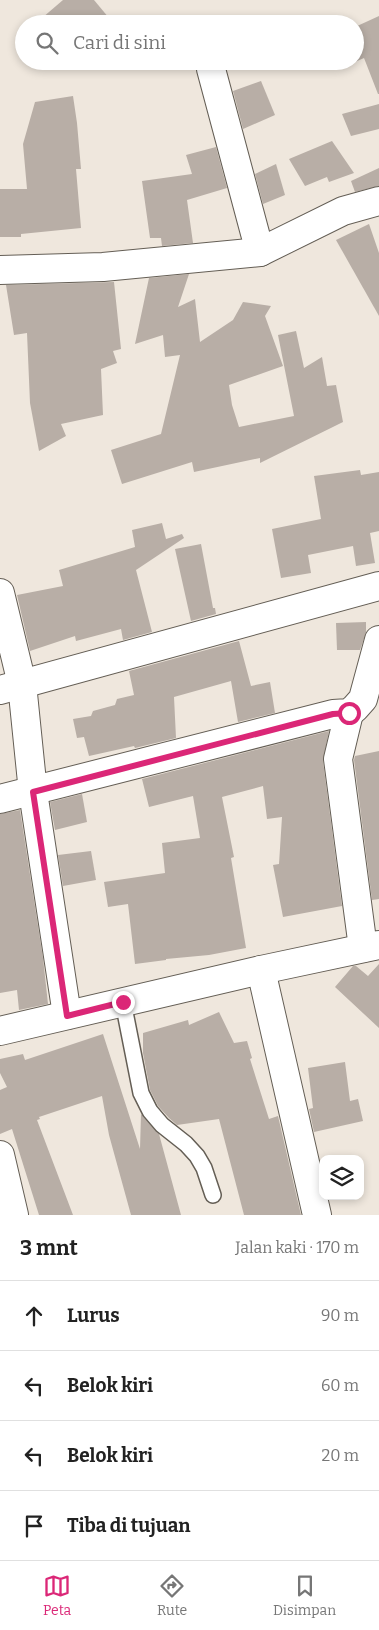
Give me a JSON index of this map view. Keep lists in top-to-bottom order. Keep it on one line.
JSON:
{"page":{"search":"Cari di sini","heading":["3 mnt","Jalan kaki · 170 m"],"list":[["Lurus","90 m"],["Belok kiri","60 m"],["Belok kiri","20 m"],"Tiba di tujuan"],"nav":["Peta","Rute","Disimpan"]}}
